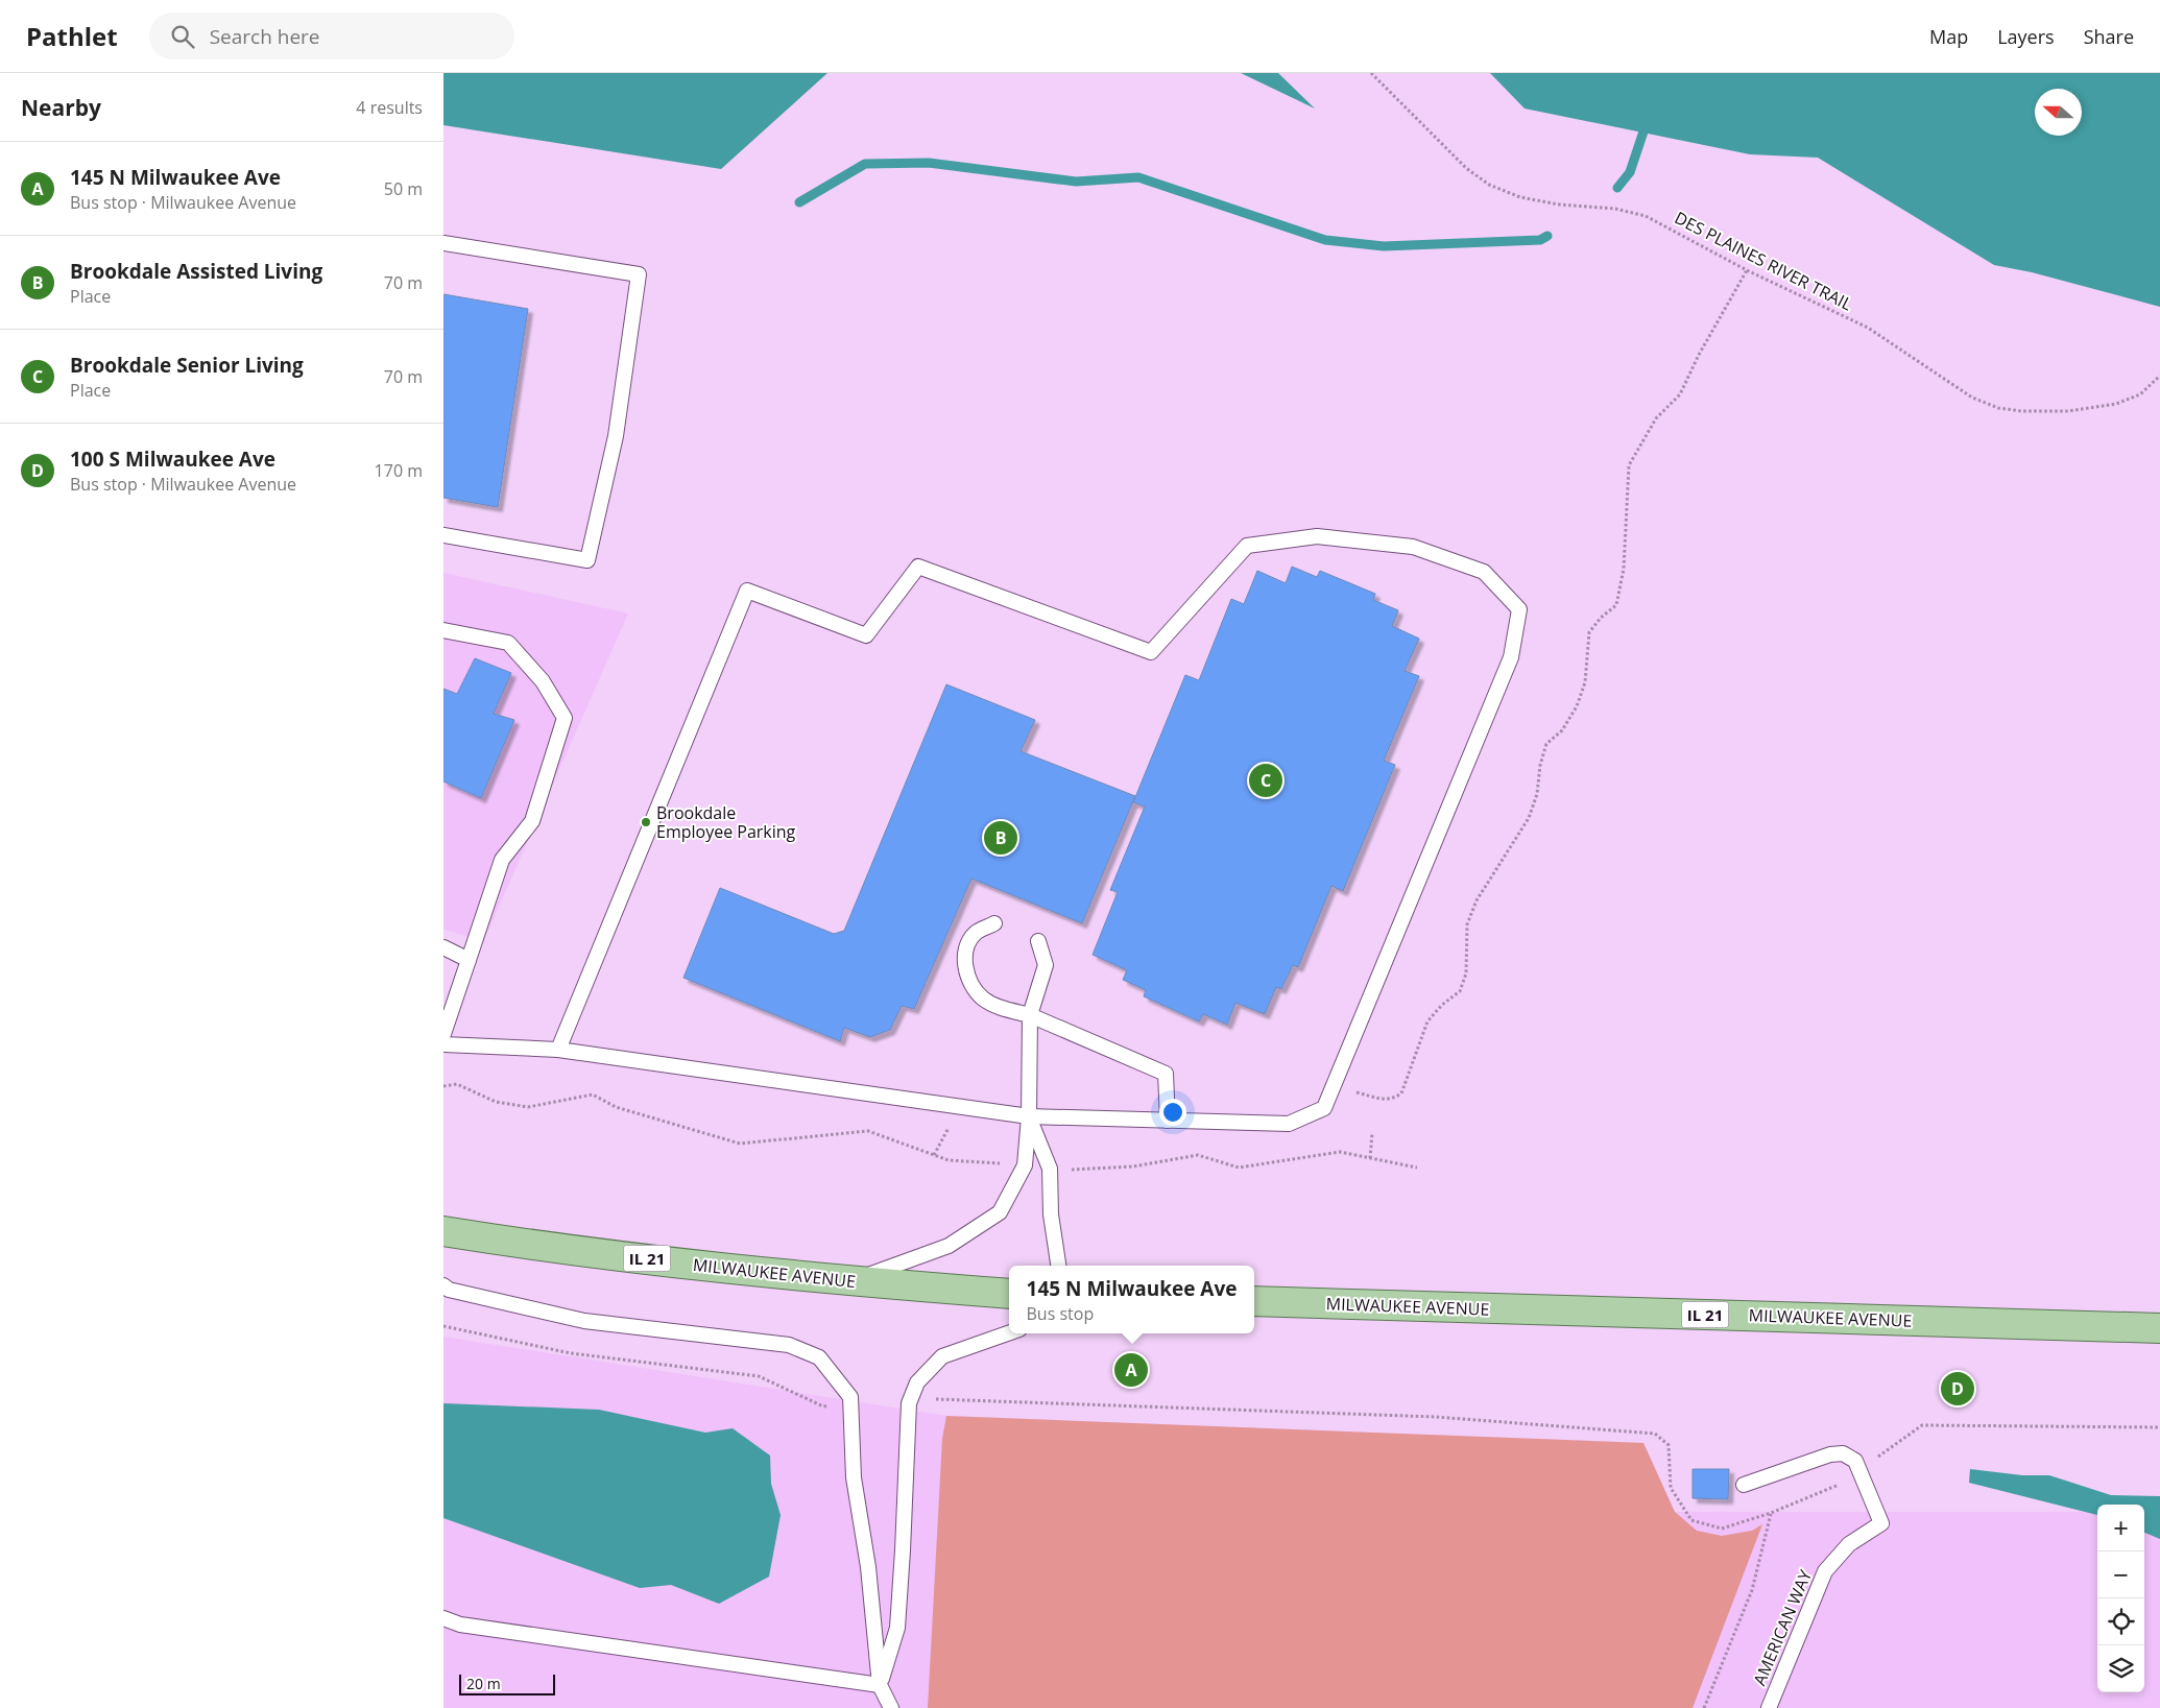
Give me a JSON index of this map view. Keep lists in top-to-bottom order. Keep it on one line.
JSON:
{"streets":{"main road":["IL 21","MILWAUKEE AVENUE"],"lane":["AMERICAN WAY"],"path":["DES PLAINES RIVER TRAIL"]},"places":["Brookdale Employee Parking"],"scale_bar":"20 m","north":"left","page":{"header":"Pathlet","search":"Search here","nav":["Map","Layers","Share"],"heading":["Nearby","4 results"],"list":[{"mark":"A","name":"145 N Milwaukee Ave","note":"Bus stop · Milwaukee Avenue","value":"50 m"},{"mark":"B","name":"Brookdale Assisted Living","note":"Place","value":"70 m"},{"mark":"C","name":"Brookdale Senior Living","note":"Place","value":"70 m"},{"mark":"D","name":"100 S Milwaukee Ave","note":"Bus stop · Milwaukee Avenue","value":"170 m"}],"pins":["C","B","A","D"],"popup":["145 N Milwaukee Ave","Bus stop"],"map_buttons":["+","−"],"scale":"20 m"}}
